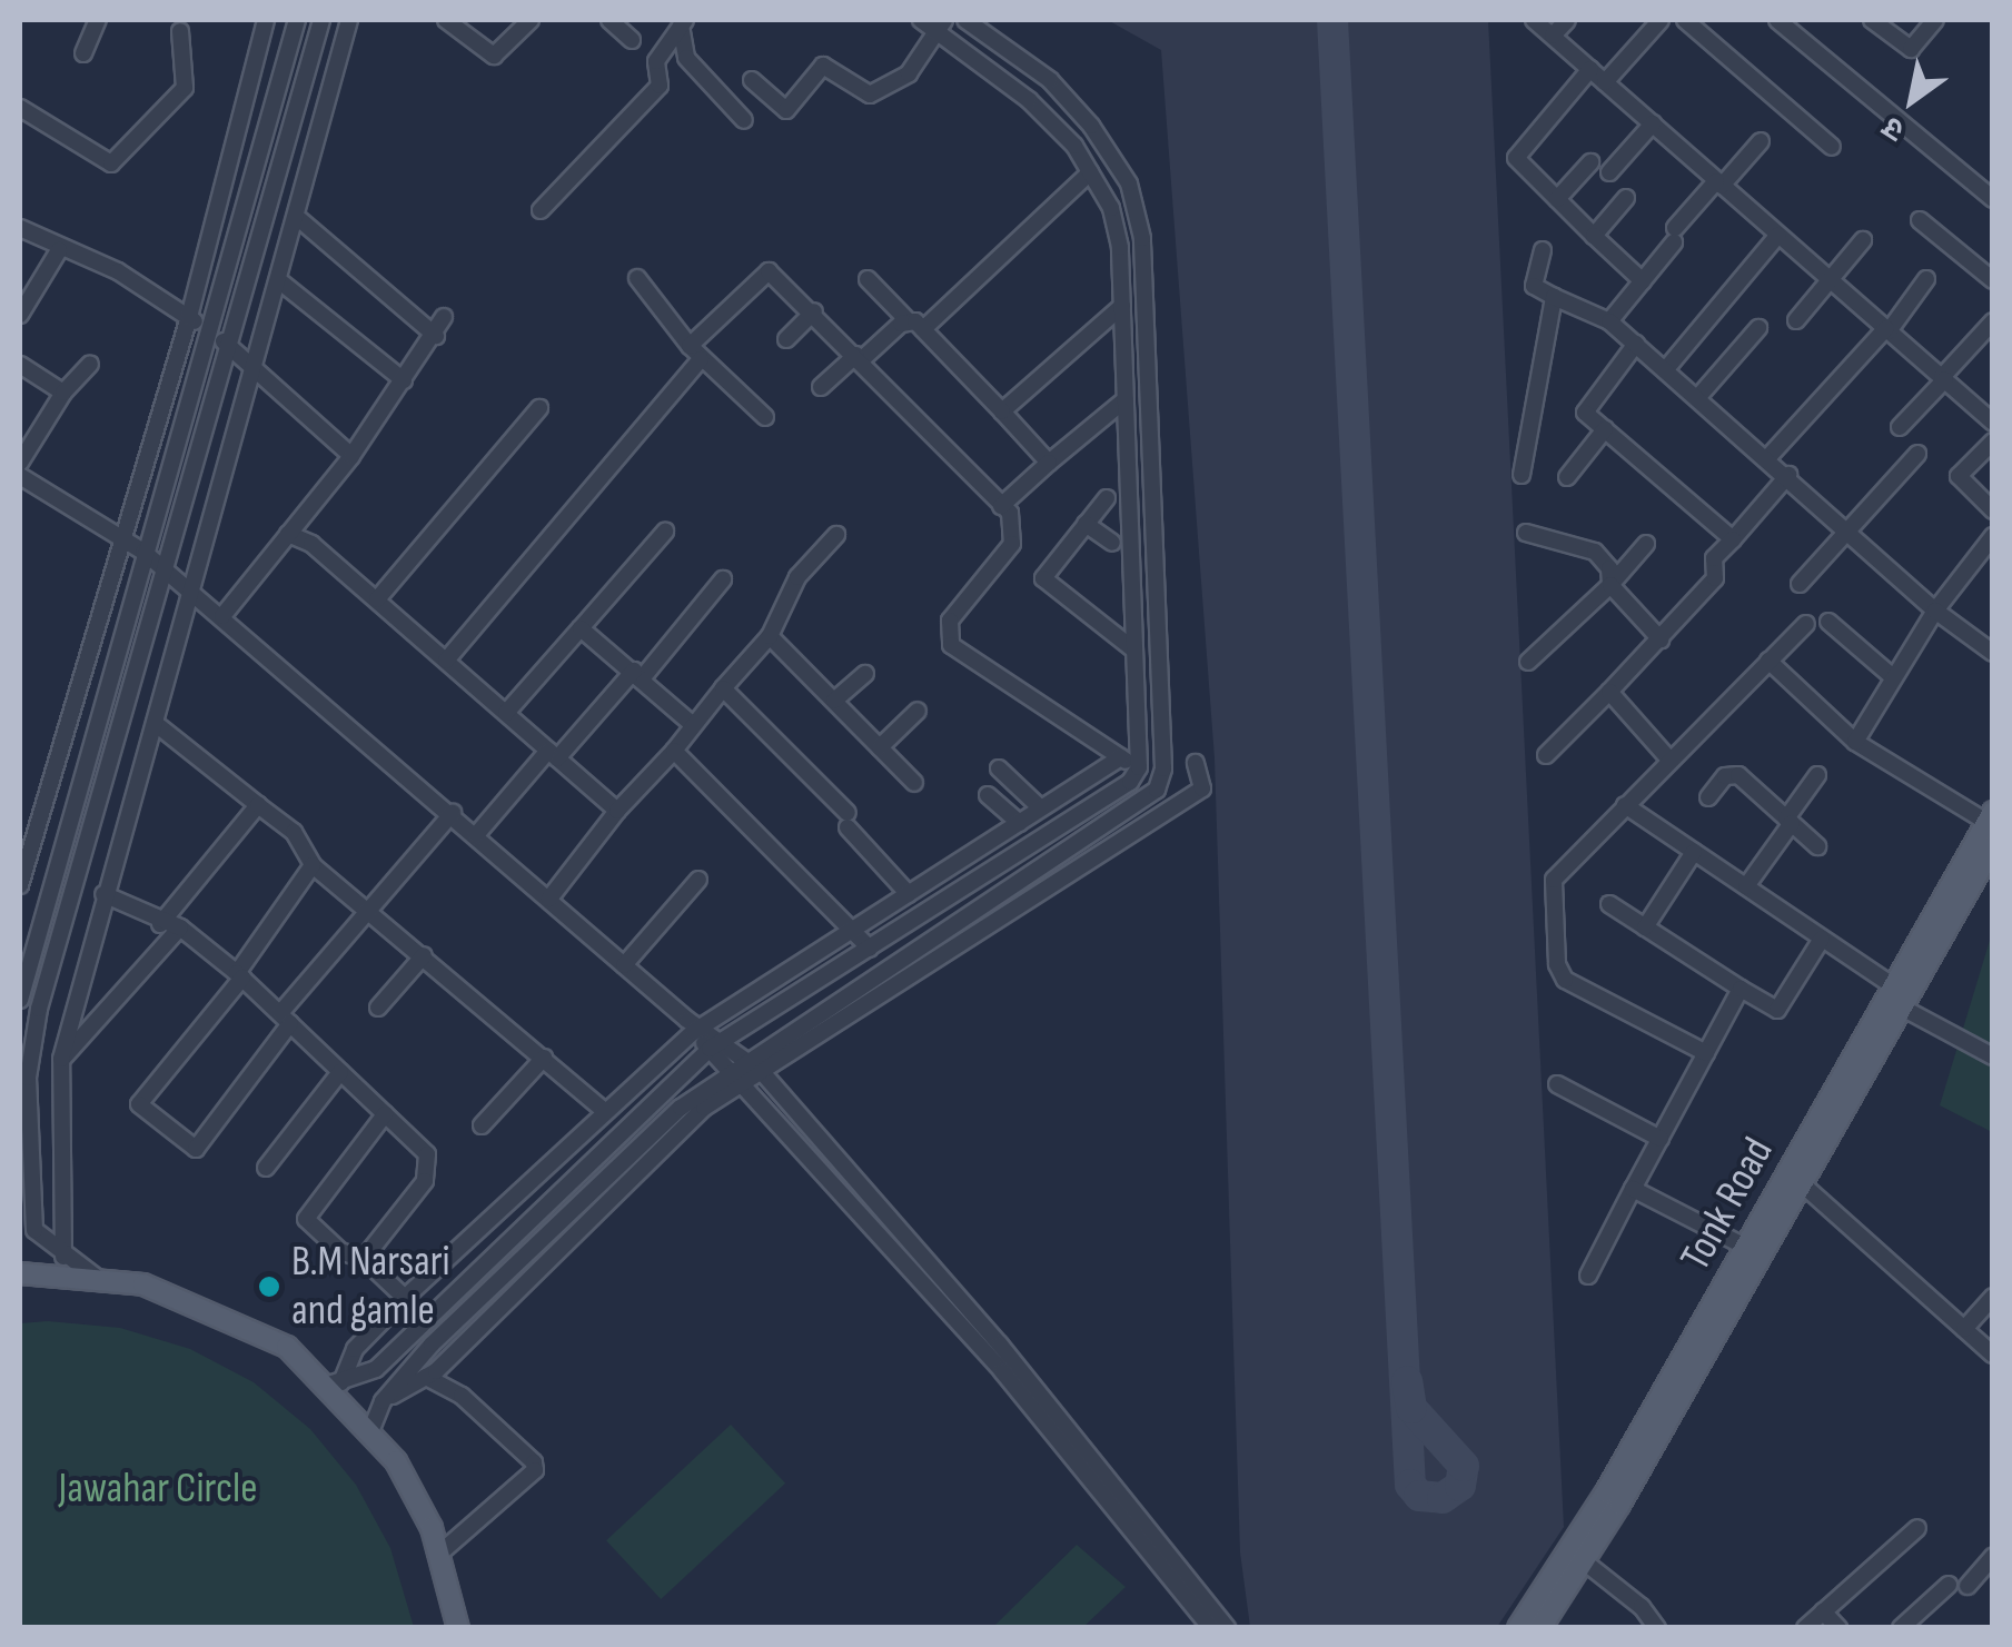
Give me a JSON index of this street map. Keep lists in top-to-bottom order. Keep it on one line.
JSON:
{"streets":{"main road":["Tonk Road"]},"parks":["Jawahar Circle"],"places":["B.M Narsari and gamle"],"north":"bottom left"}
